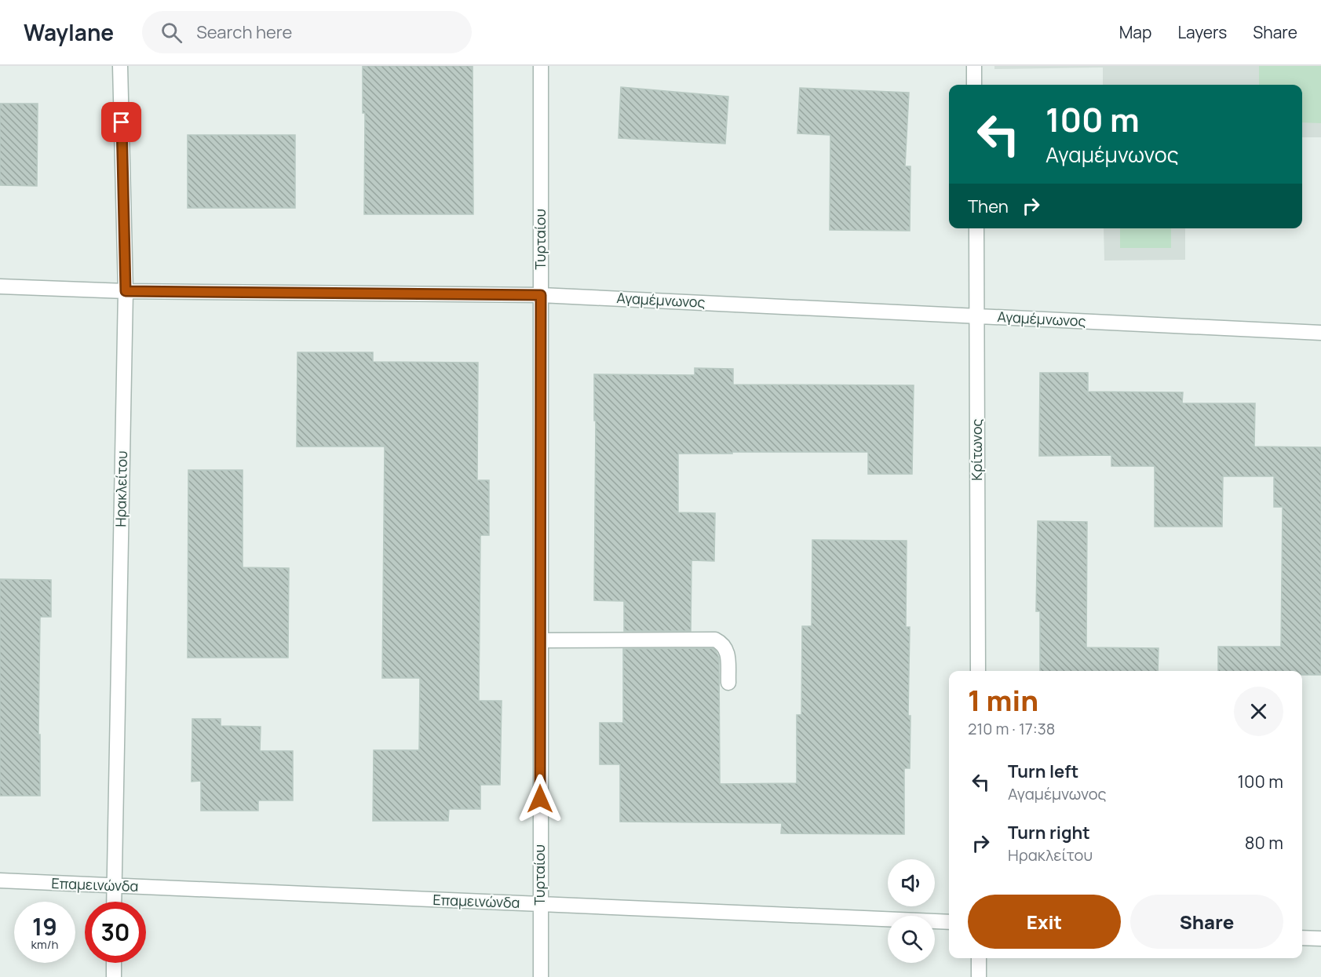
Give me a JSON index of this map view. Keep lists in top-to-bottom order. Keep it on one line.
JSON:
{"streets":{"street":["Τυρταίου","Αγαμέμνωνος","Κρίτωνος","Ηρακλείτου","Επαμεινώνδα"]},"crossings":[["Τυρταίου","Αγαμέμνωνος"],["Τυρταίου","Επαμεινώνδα"],["Αγαμέμνωνος","Κρίτωνος"],["Αγαμέμνωνος","Ηρακλείτου"],["Ηρακλείτου","Επαμεινώνδα"]],"page":{"header":"Waylane","search":"Search here","nav":["Map","Layers","Share"],"turn":["100 m","Αγαμέμνωνος"],"then":"Then","heading":["1 min","210 m · 17:38"],"list":[{"name":"Turn left","note":"Αγαμέμνωνος","value":"100 m"},{"name":"Turn right","note":"Ηρακλείτου","value":"80 m"}],"buttons":["Exit","Share"],"speed":"19 km/h","limit":"30"}}
